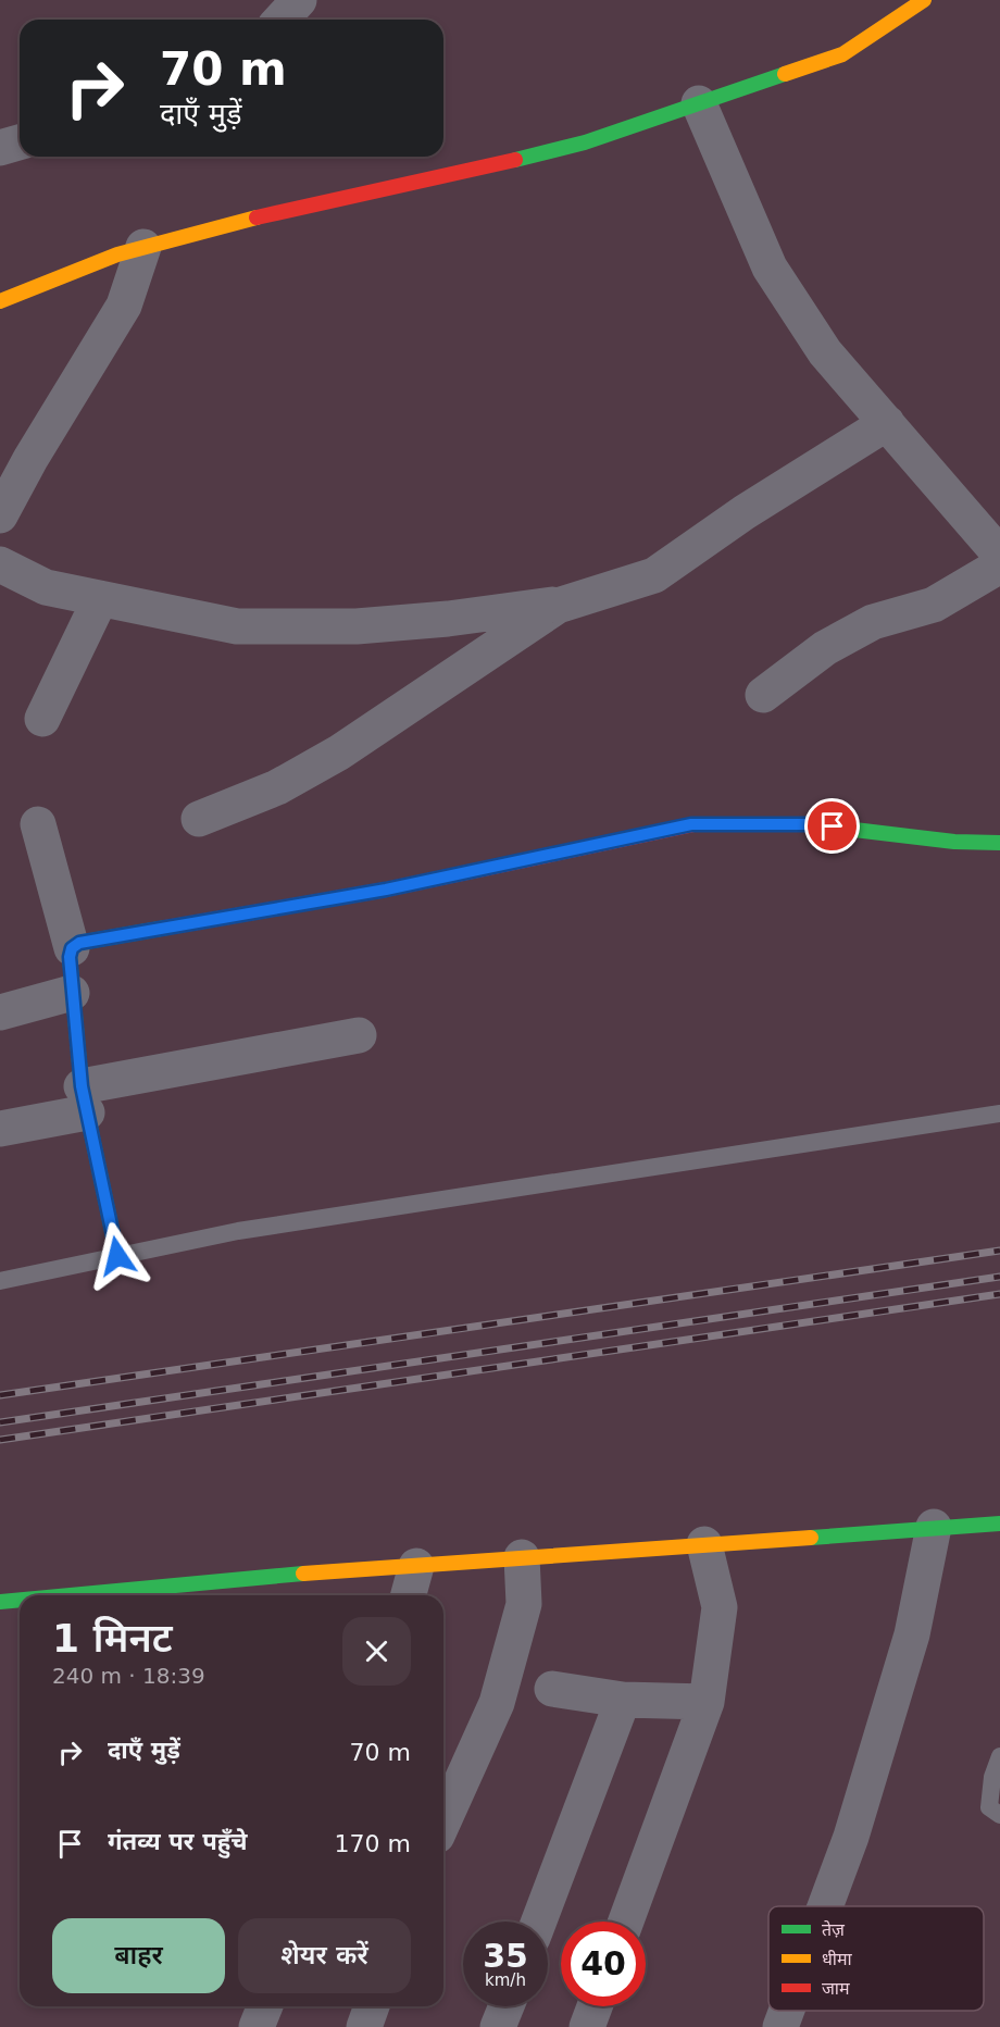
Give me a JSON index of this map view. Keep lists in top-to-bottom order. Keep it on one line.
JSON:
{"legend":["तेज़","धीमा","जाम"],"page":{"turn":["70 m","दाएँ मुड़ें"],"heading":["1 मिनट","240 m · 18:39"],"list":[{"name":"दाएँ मुड़ें","value":"70 m"},{"name":"गंतव्य पर पहुँचे","value":"170 m"}],"buttons":["बाहर","शेयर करें"],"speed":"35 km/h","limit":"40"}}
